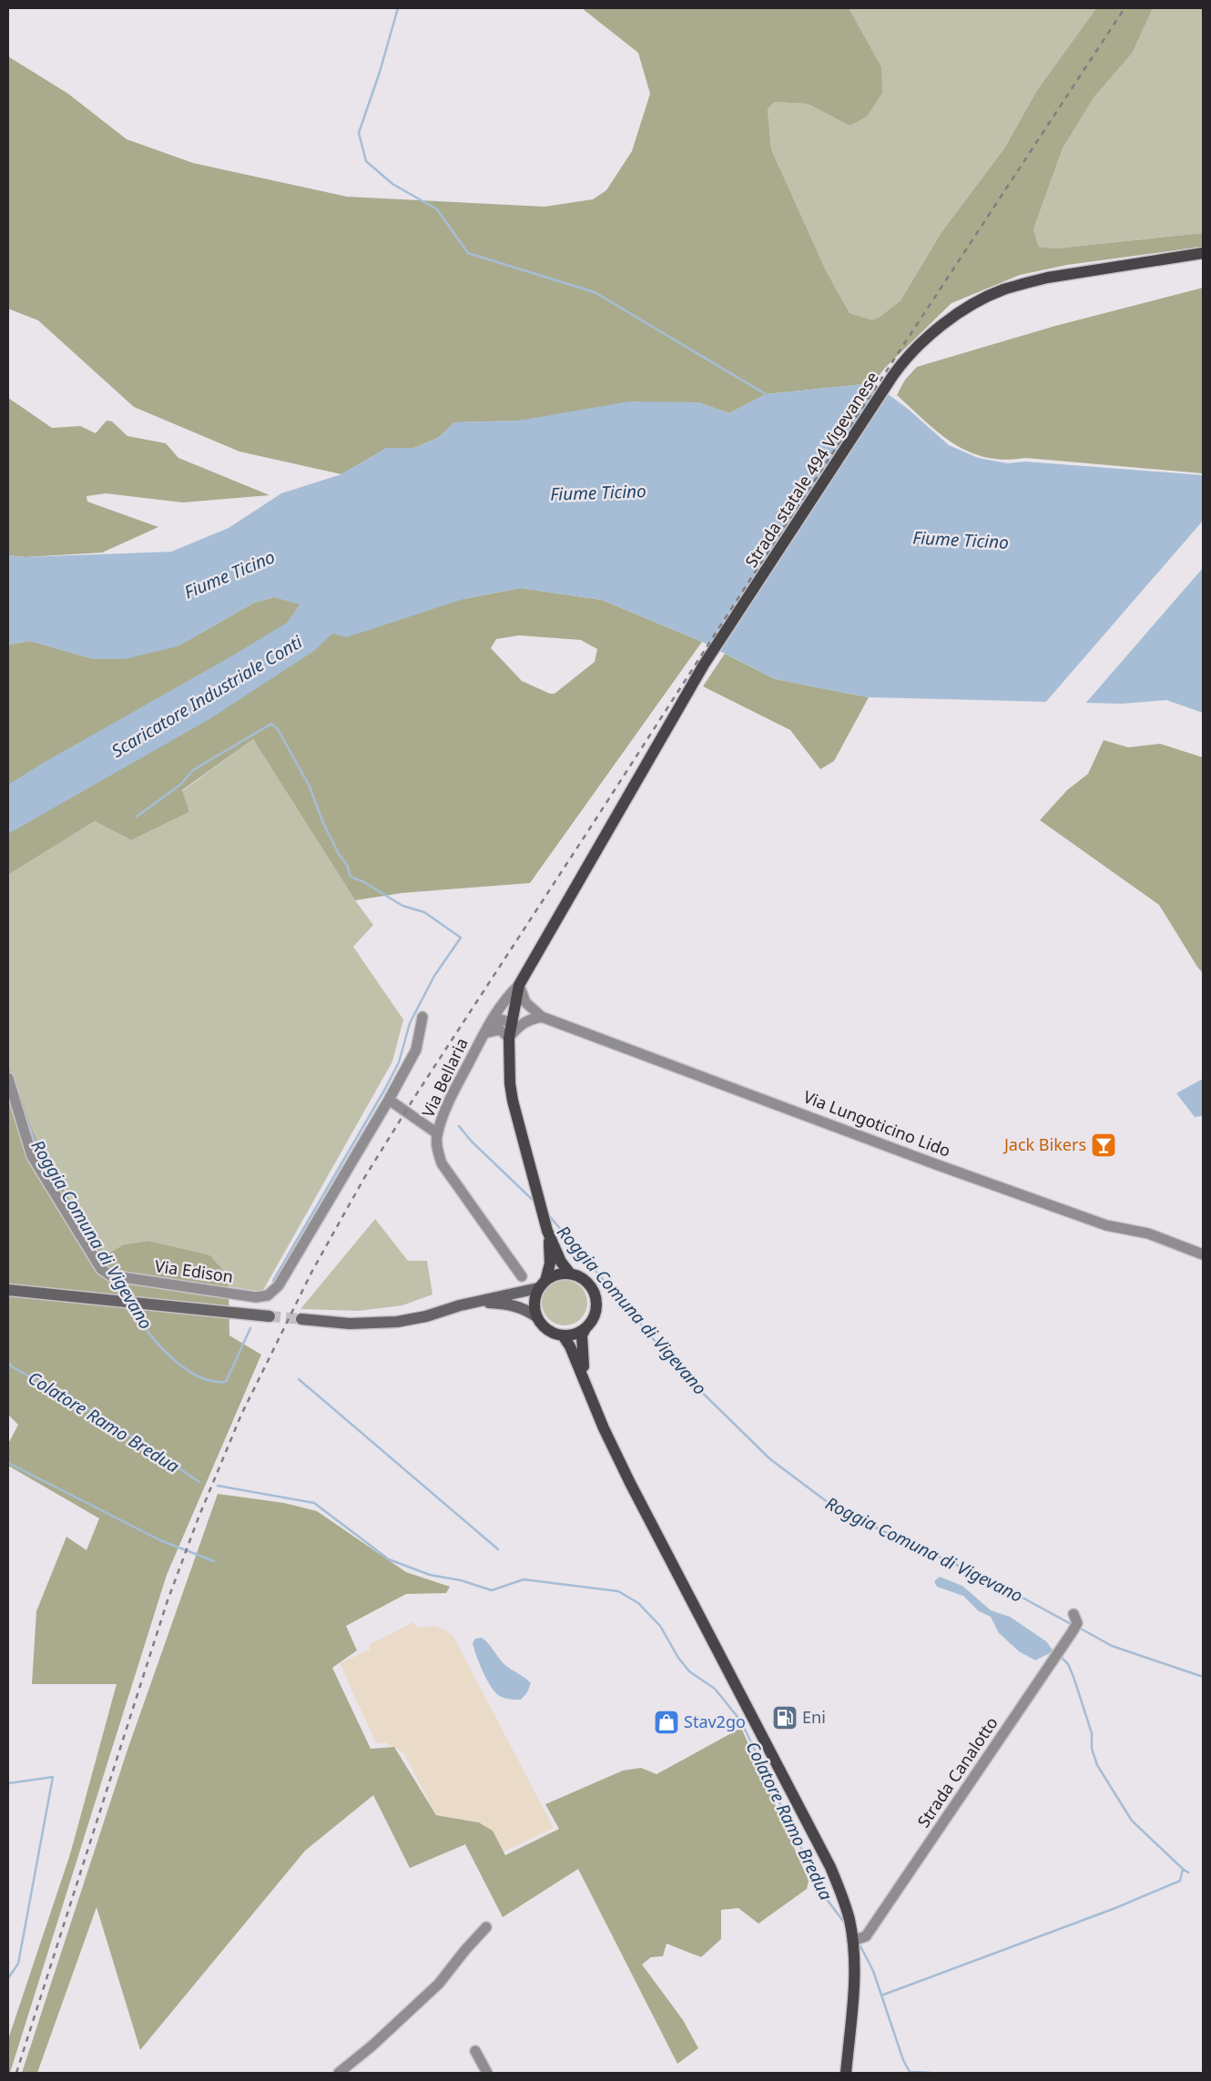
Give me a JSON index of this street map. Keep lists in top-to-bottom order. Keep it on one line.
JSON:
{"streets":{"main road":["Strada statale 494 Vigevanese"],"street":["Via Bellaria","Via Lungoticino Lido","Via Edison","Strada Canalotto"]},"crossings":[["Strada statale 494 Vigevanese","Via Bellaria"]],"water":["Fiume Ticino","Scaricatore Industriale Conti","Roggia Comuna di Vigevano","Colatore Ramo Bredua"],"places":{"bar":["Jack Bikers"],"fuel station":["Eni"],"shop":["Stav2go"]}}
